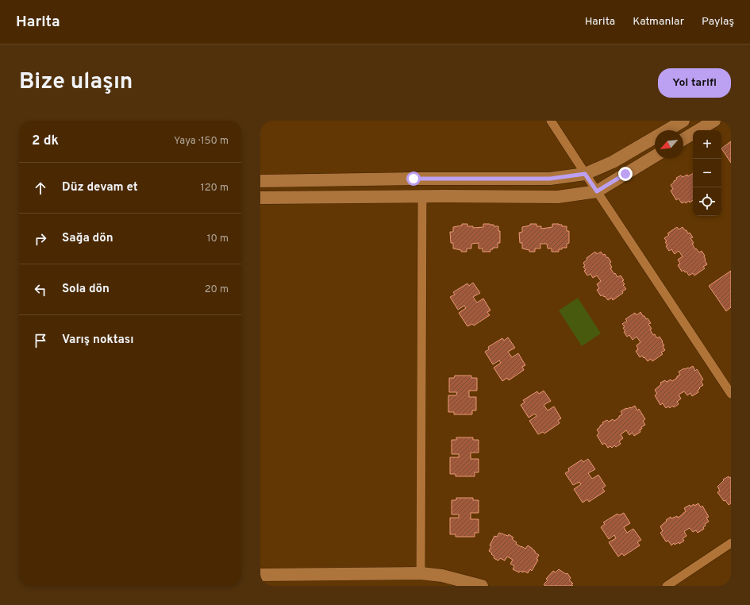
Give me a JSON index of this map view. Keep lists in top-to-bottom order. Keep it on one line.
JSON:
{"north":"bottom left","page":{"header":"Harita","nav":["Harita","Katmanlar","Paylaş"],"title":"Bize ulaşın","buttons":"Yol tarifi","heading":["2 dk","Yaya · 150 m"],"map_buttons":["+","−"],"list":[["Düz devam et","120 m"],["Sağa dön","10 m"],["Sola dön","20 m"],"Varış noktası"]}}
